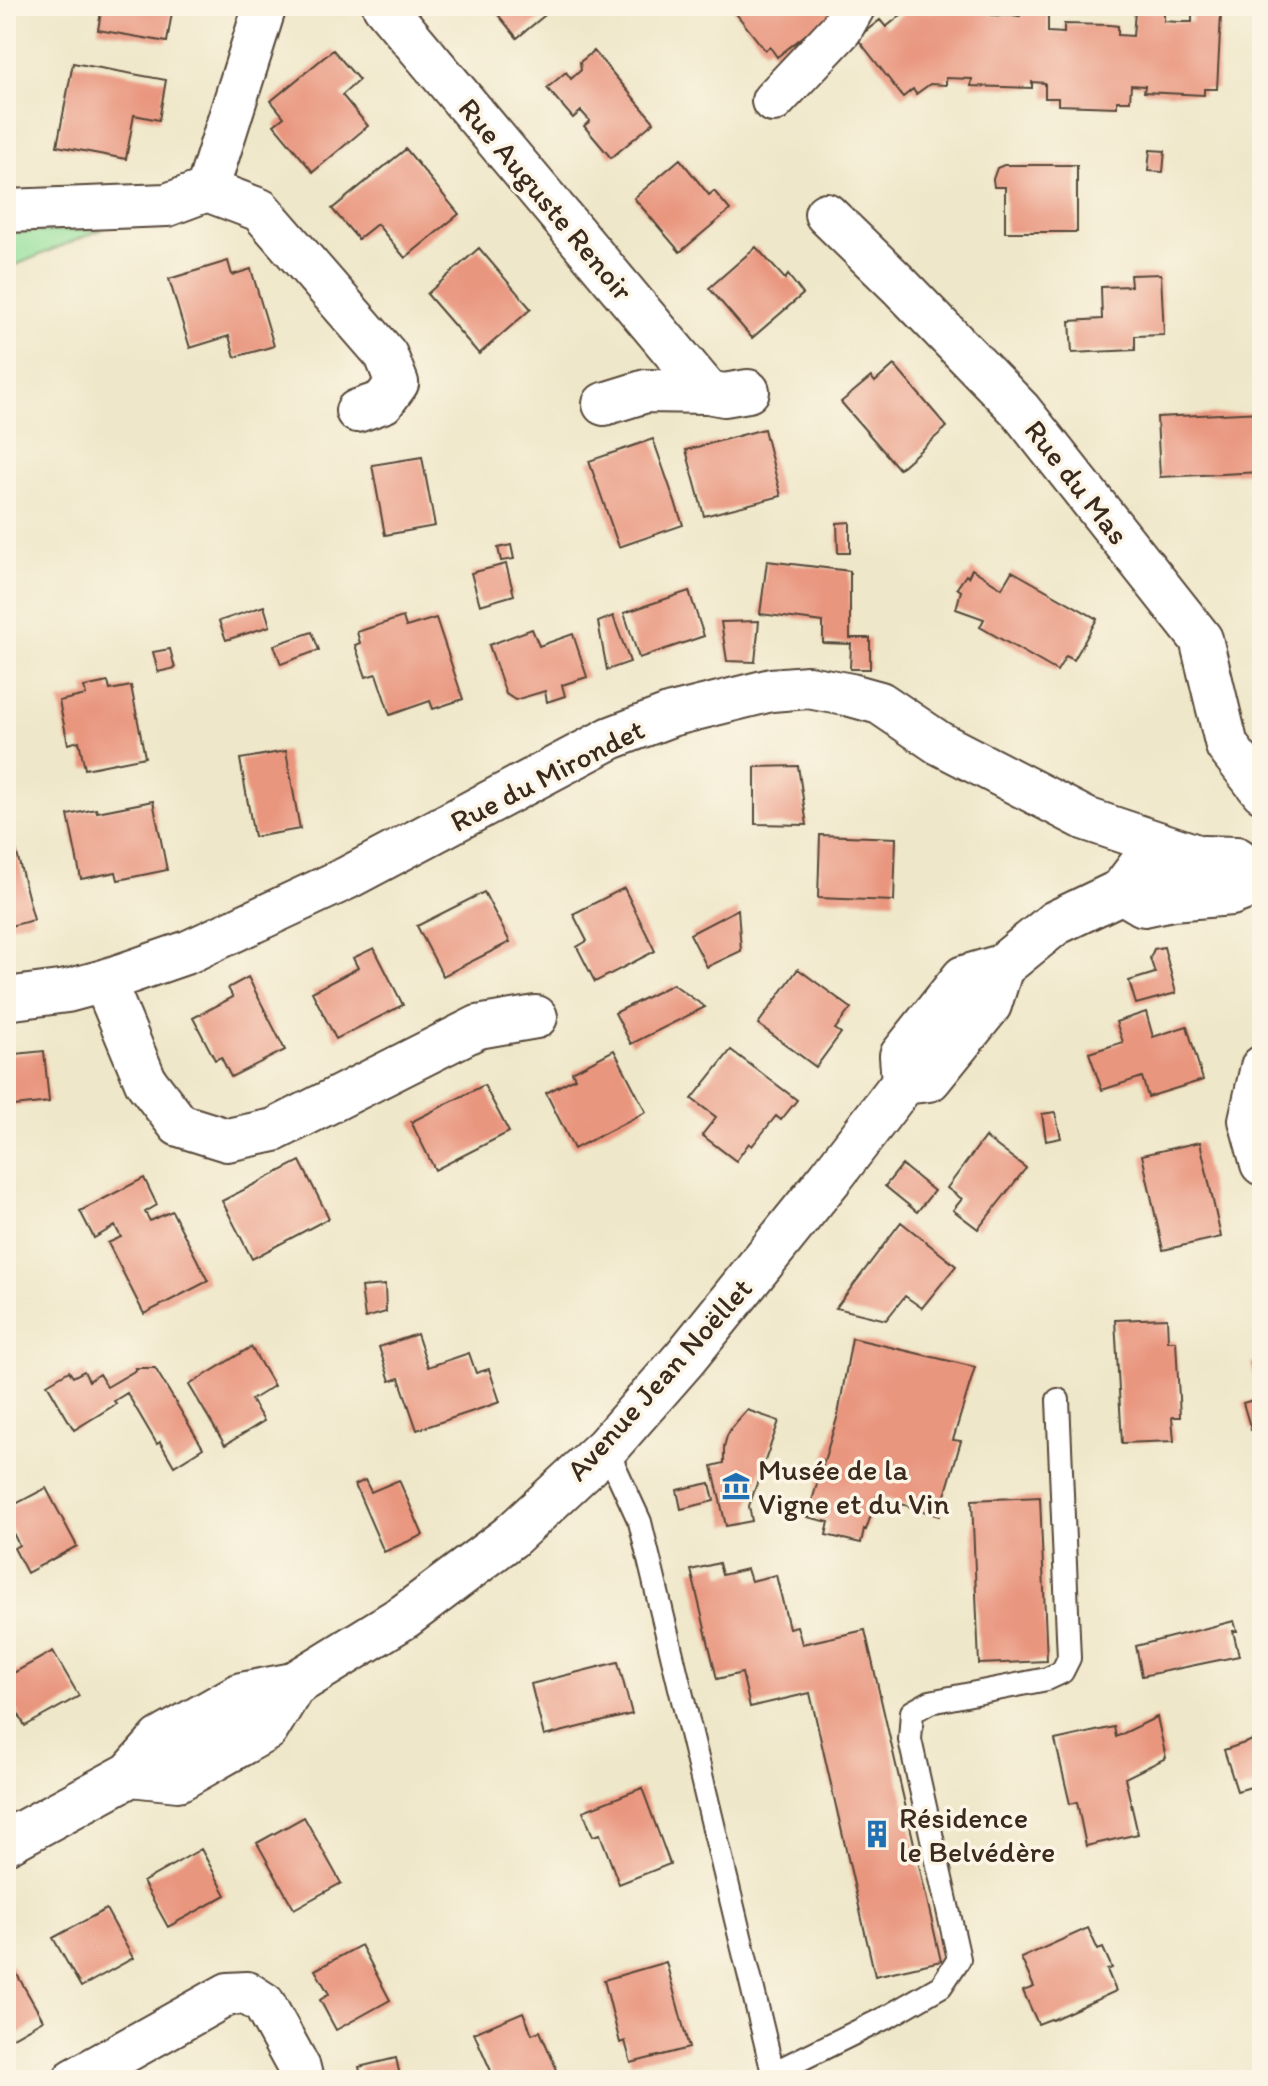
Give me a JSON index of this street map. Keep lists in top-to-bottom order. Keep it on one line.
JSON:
{"streets":{"main road":["Avenue Jean Noëllet"],"street":["Rue Auguste Renoir","Rue du Mas","Rue du Mirondet"]},"crossings":[["Rue du Mirondet","Avenue Jean Noëllet"]],"places":{"museum":["Musée de la Vigne et du Vin"],"building":["Résidence le Belvédère"]}}
